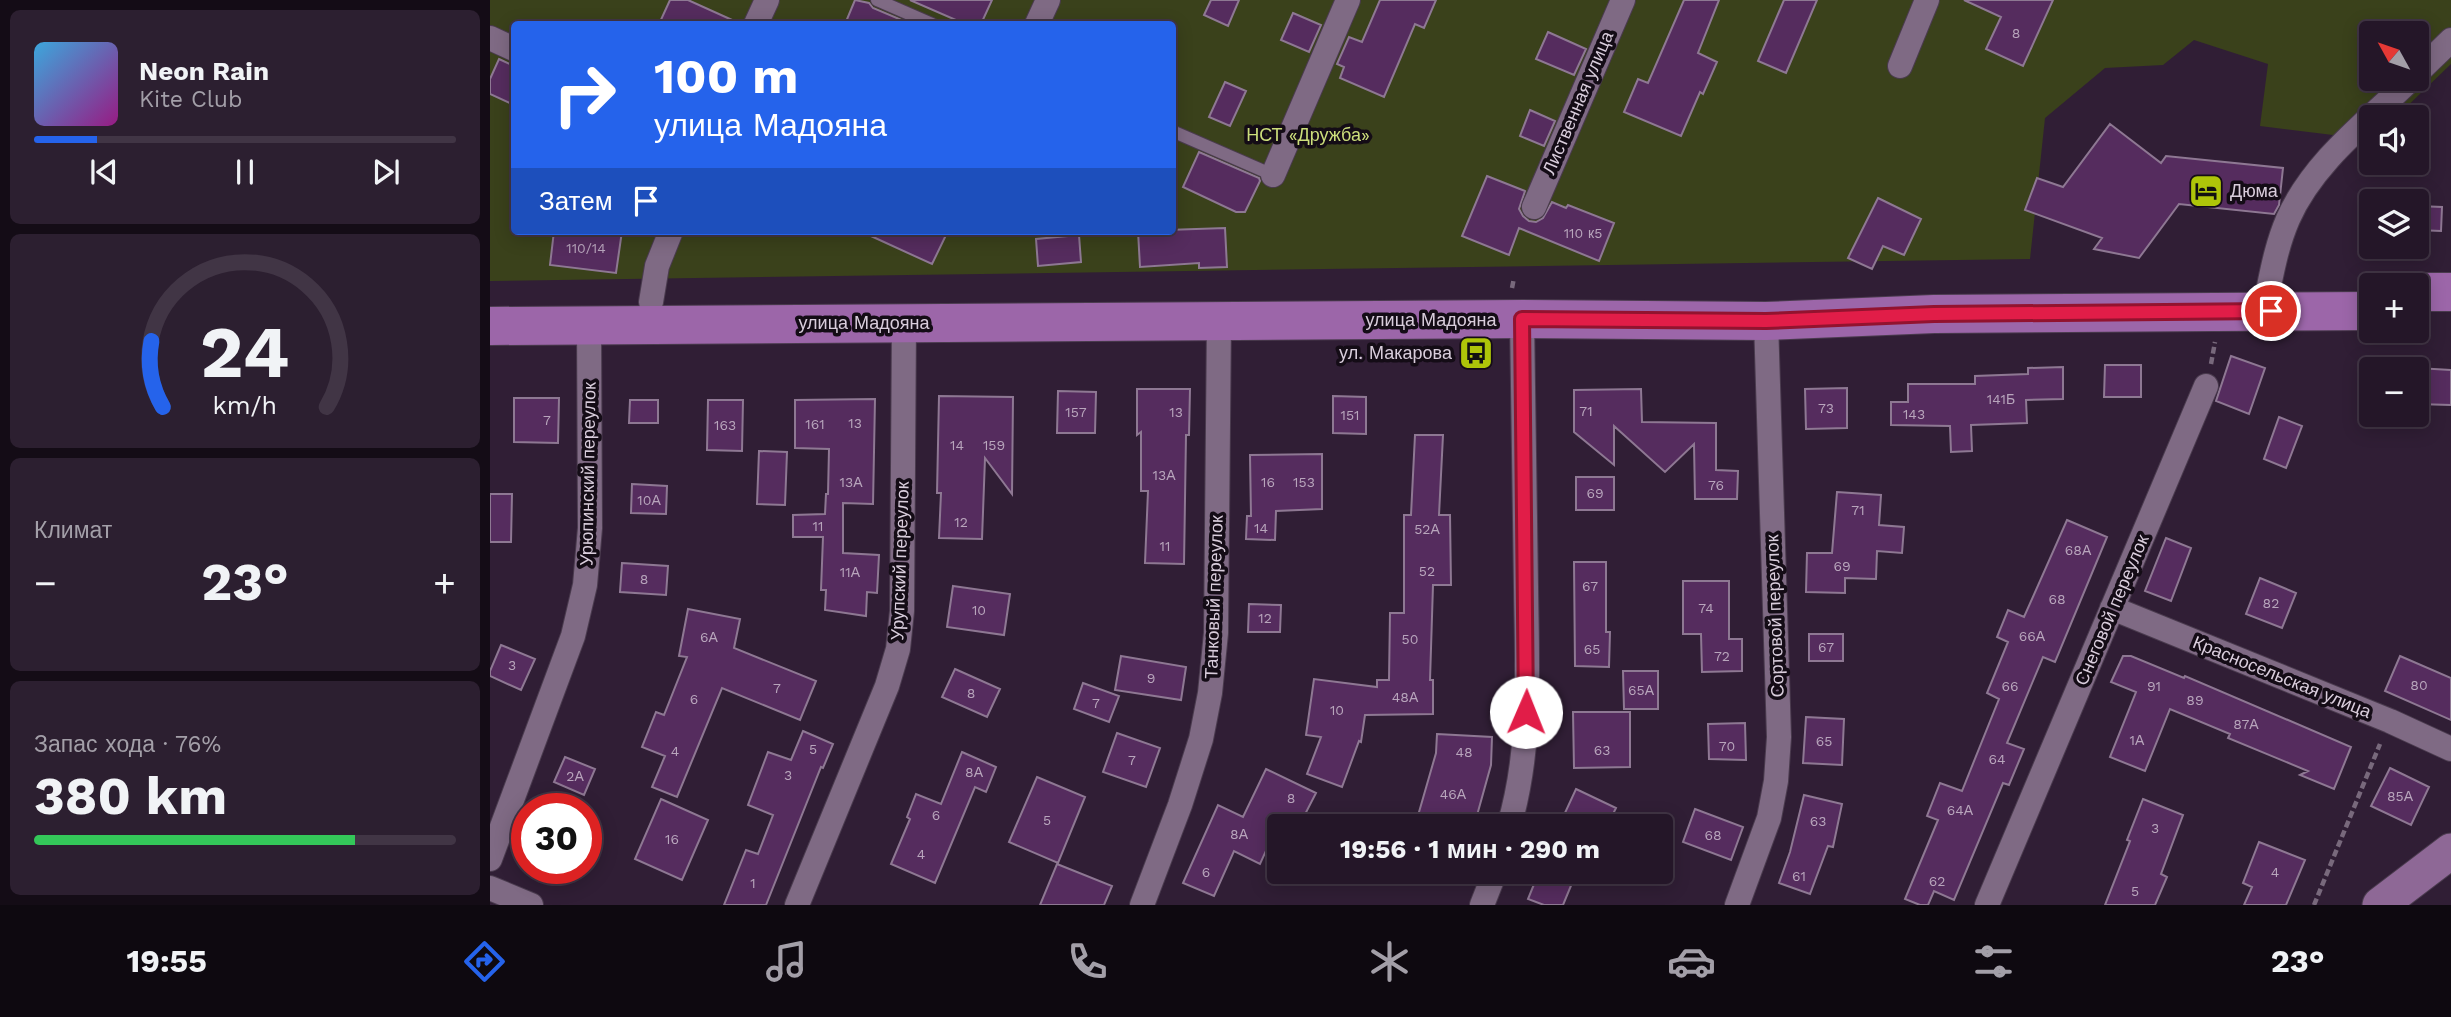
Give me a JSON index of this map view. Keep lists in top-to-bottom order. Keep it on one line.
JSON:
{"streets":{"main road":["улица Мадояна"],"street":["Лиственная улица","Урюпинский переулок","Урупский переулок","Танковый переулок","Снеговой переулок","Сортовой переулок","Красносельская улица"]},"crossings":[["улица Мадояна","Урюпинский переулок"],["улица Мадояна","Урупский переулок"],["улица Мадояна","Танковый переулок"],["улица Мадояна","Сортовой переулок"],["Снеговой переулок","Красносельская улица"]],"parks":["НСТ «Дружба»"],"places":{"hotel":["Дюма"],"bus stop":["ул. Макарова"]},"house_numbers":["8","110 к5","110/14","141Б","73","71","157","13","143","151","7","13","161","163","14","159","13А","13А","16","153","76","69","10А","71","12","11","14","52А","11","68А","69","52","11А","8","67","68","82","74","10","12","66А","6А","50","67","65","72","3","9","80","66","91","7","65А","8","48А","6","89","7","10","87А","1А","65","70","5","63","4","48","64","7","8А","3","2А","46А","85А","8","64А","6","5","63","3","8А","68","16","4","6","4","61","62","1","5"],"north":"top left","page":{"map_buttons":["+","−"],"turn":["100 m","улица Мадояна"],"song":["Neon Rain","Kite Club"],"then":"Затем","tile":["Климат",["Запас хода · 76%","380 km"]],"heat":["−","23°","+"],"limit":"30","trip":"19:56 · 1 мин · 290 m","tabs":["19:55","23°"],"gauge":["24","km/h"]}}
